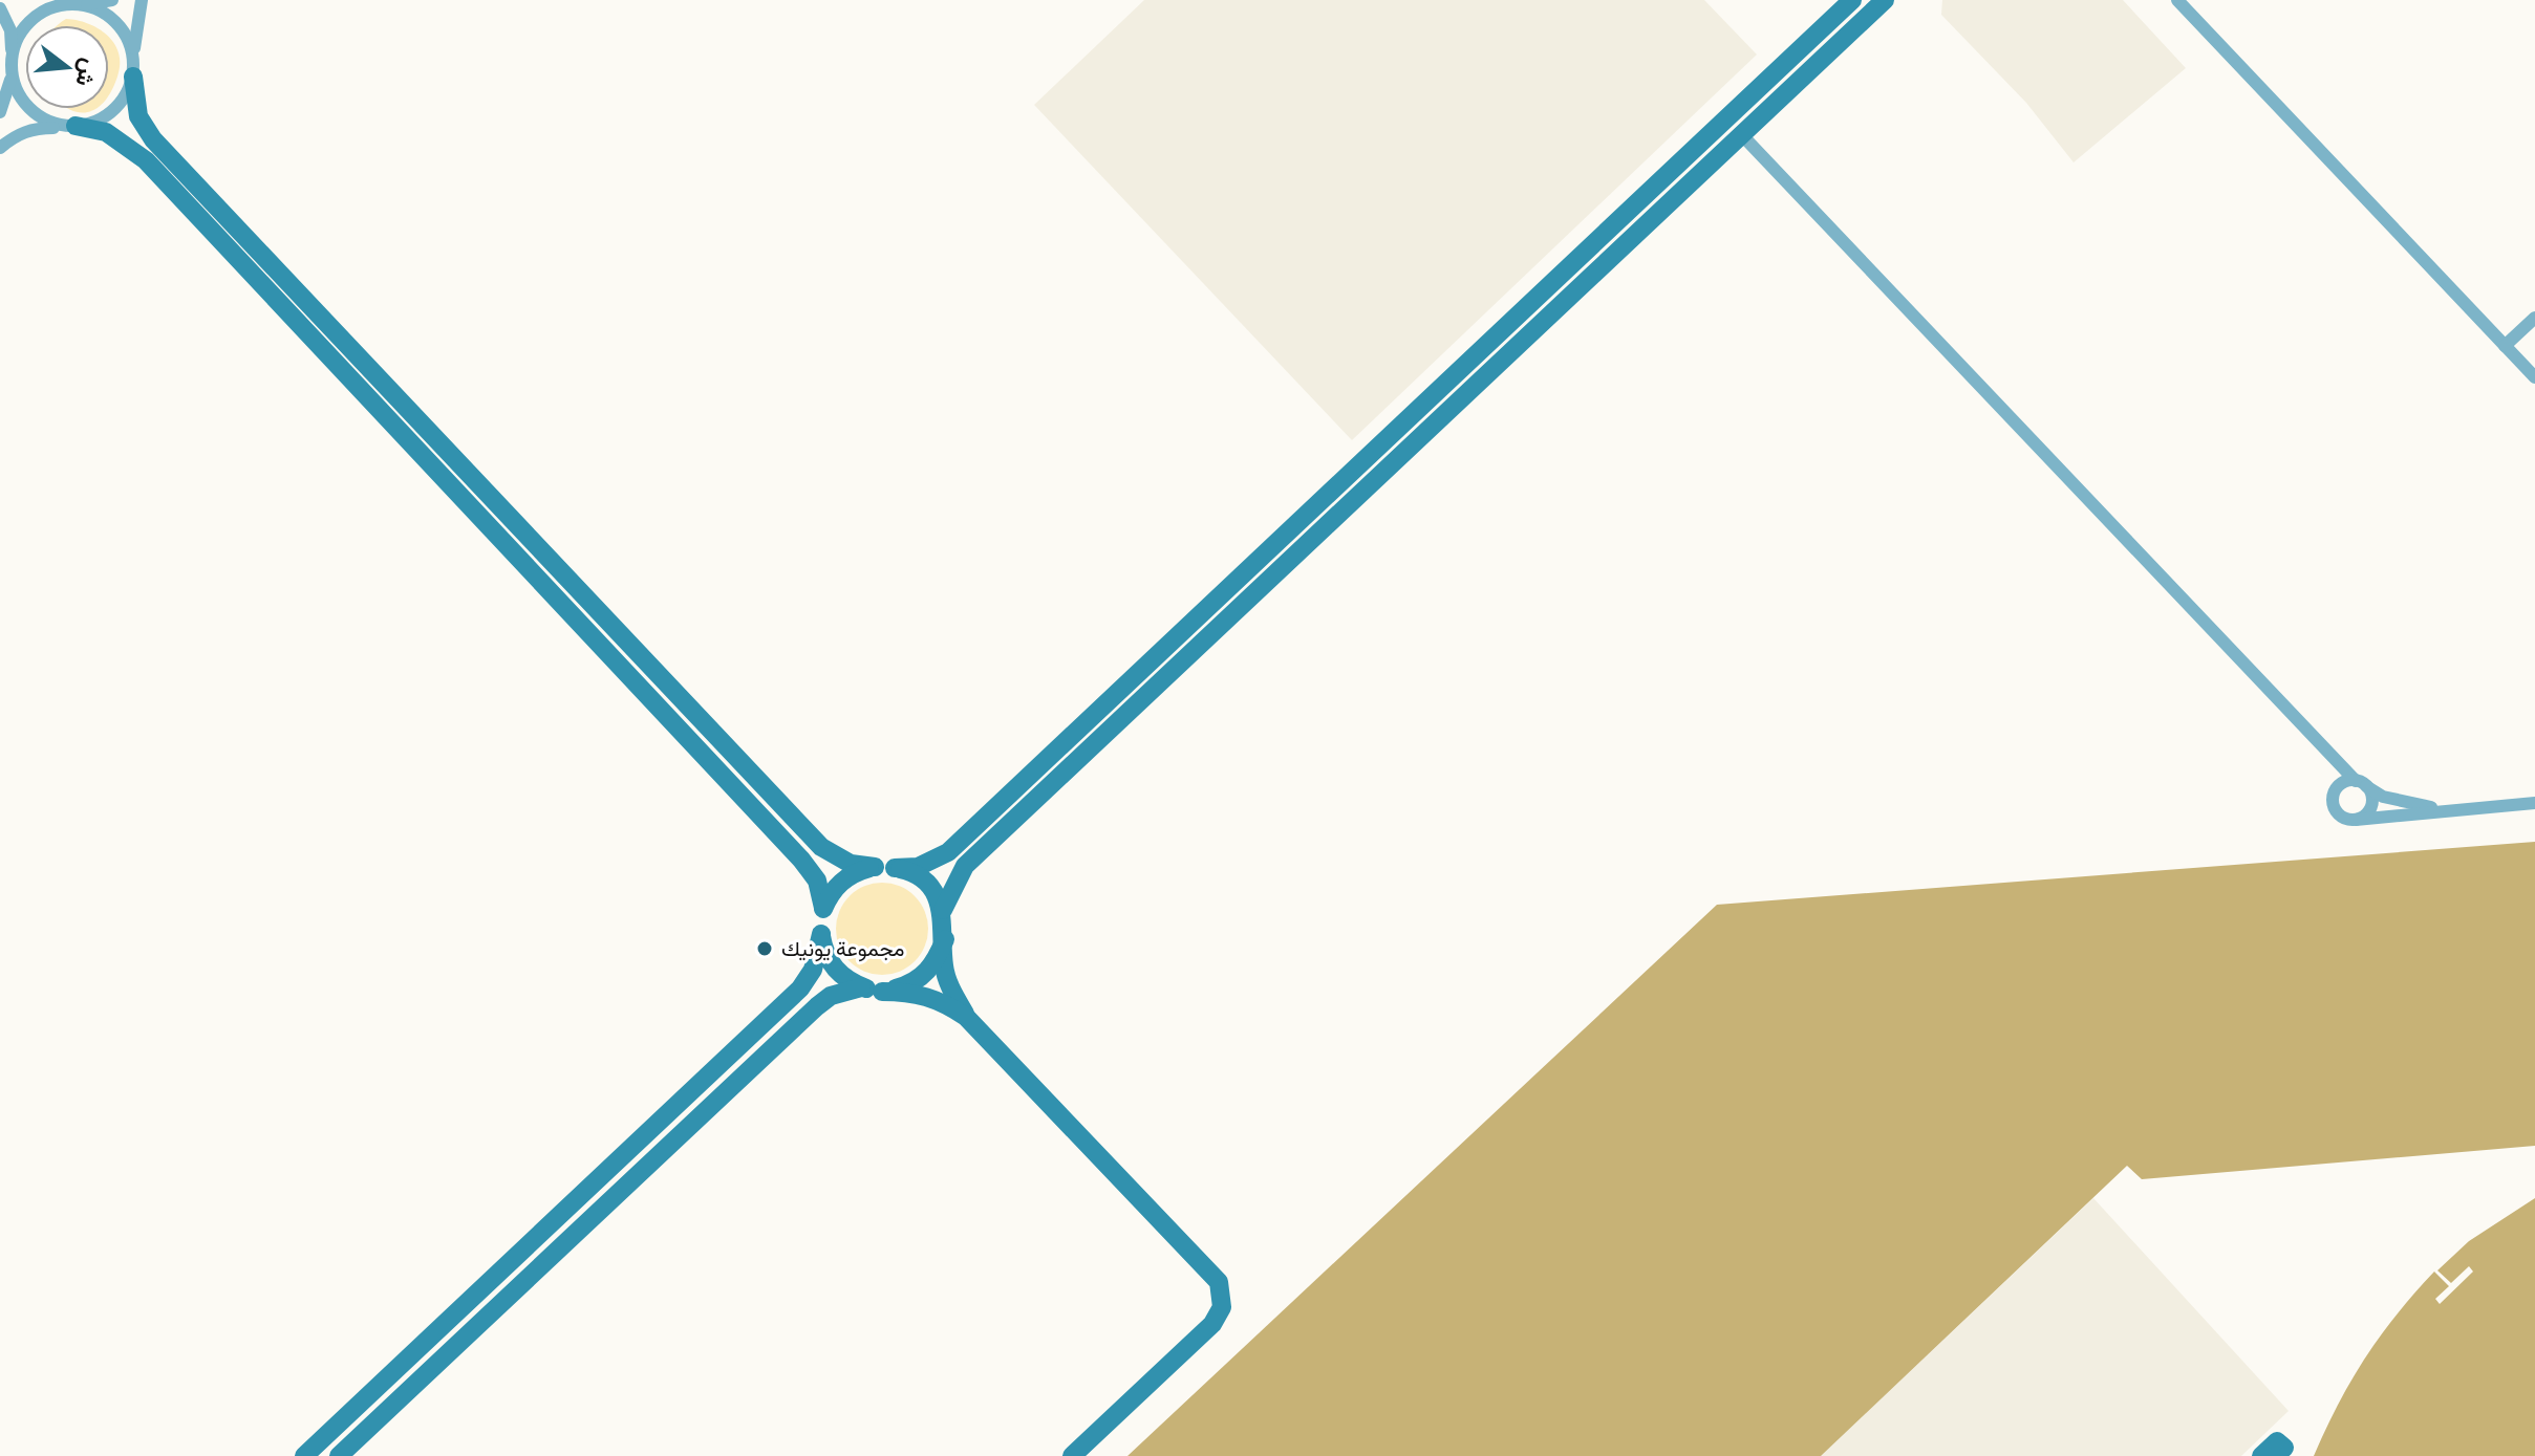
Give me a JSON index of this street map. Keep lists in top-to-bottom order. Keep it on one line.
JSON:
{"places":["مجموعة يونيك"],"north":"right"}
